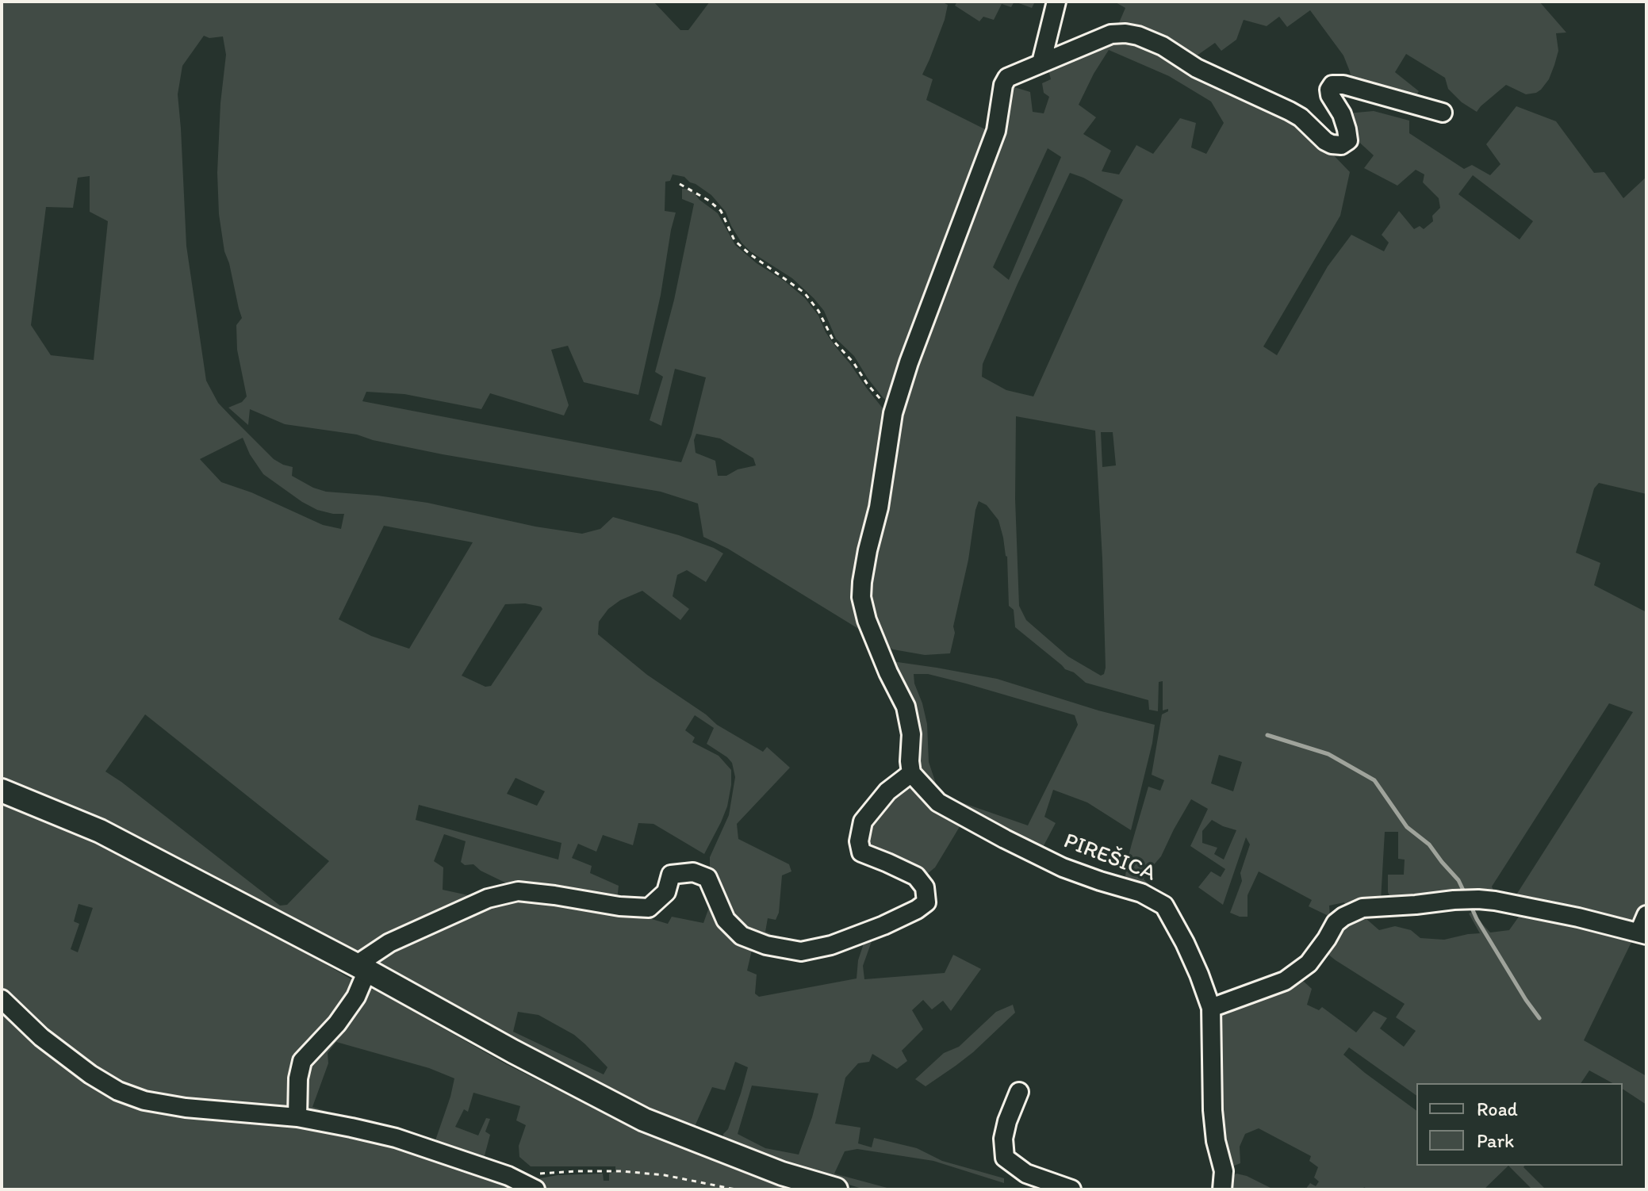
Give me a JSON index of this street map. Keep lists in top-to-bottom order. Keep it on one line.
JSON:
{"streets":{"street":["PIREŠICA"]},"legend":["Road","Park"]}
